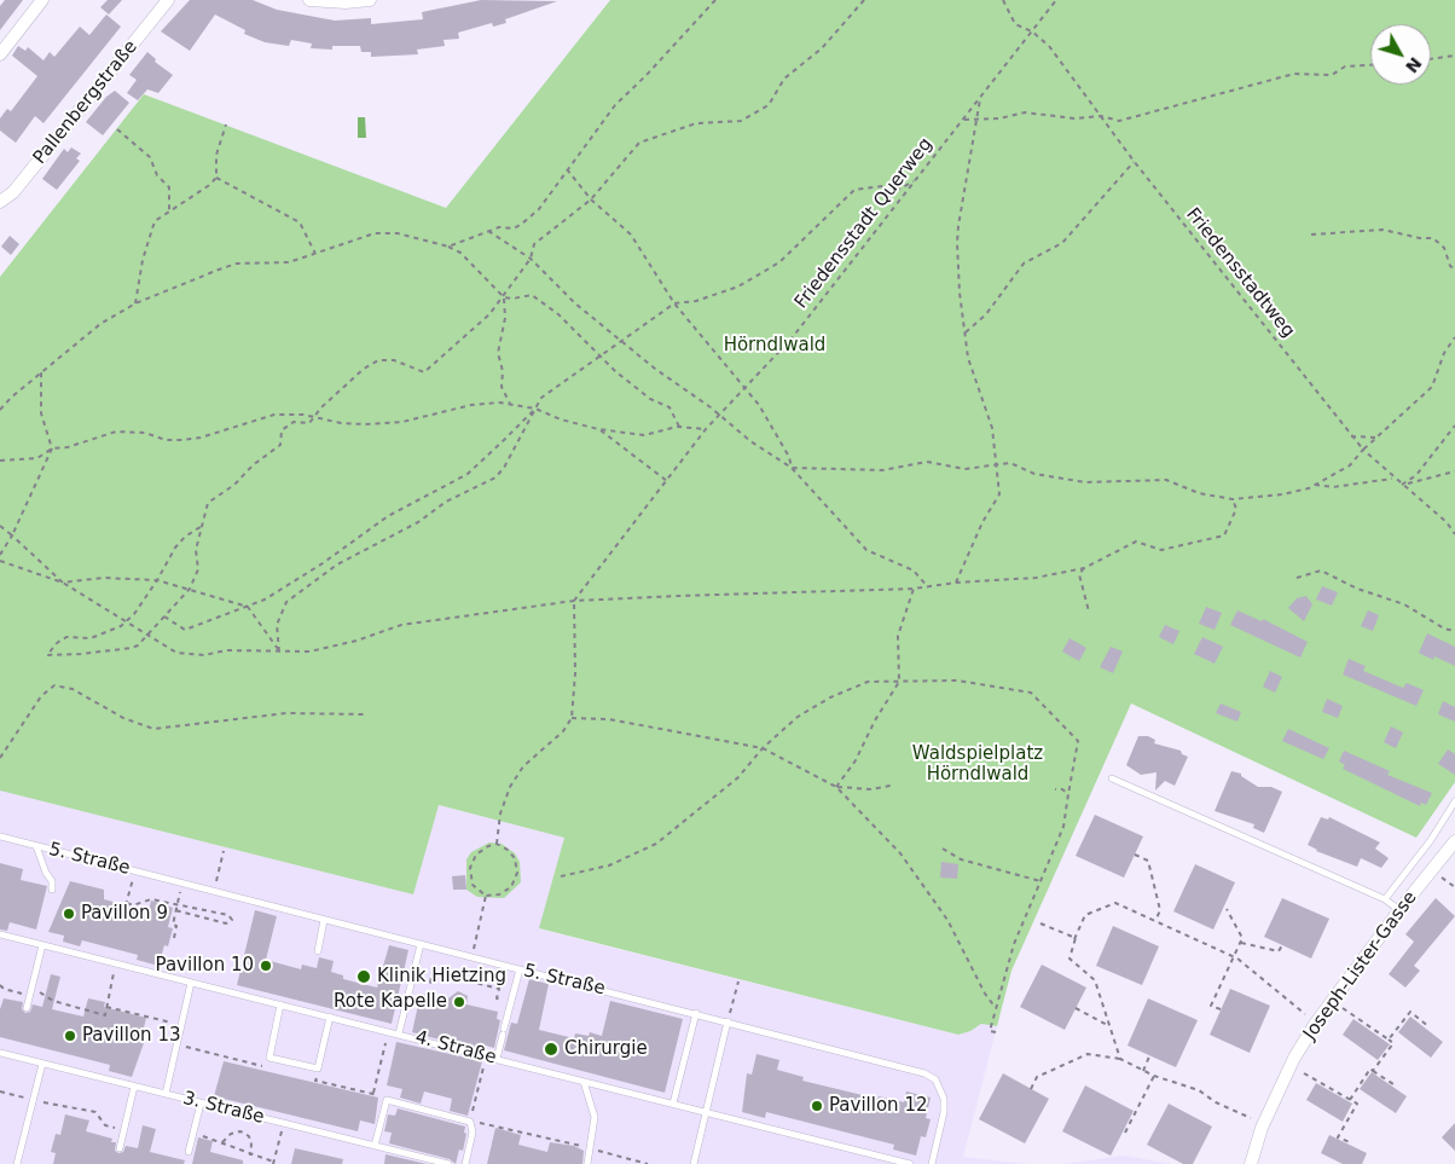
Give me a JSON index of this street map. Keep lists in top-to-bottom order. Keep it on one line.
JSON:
{"streets":{"street":["Pallenbergstraße","Joseph-Lister-Gasse"],"lane":["5. Straße","4. Straße","3. Straße"],"path":["Friedensstadt Querweg","Friedensstadtweg"]},"crossings":[["Friedensstadt Querweg","Friedensstadtweg"]],"parks":["Hörndlwald","Waldspielplatz Hörndlwald"],"places":["Pavillon 9","Pavillon 10","Klinik Hietzing","Rote Kapelle","Pavillon 13","Chirurgie","Pavillon 12"],"north":"bottom right"}
